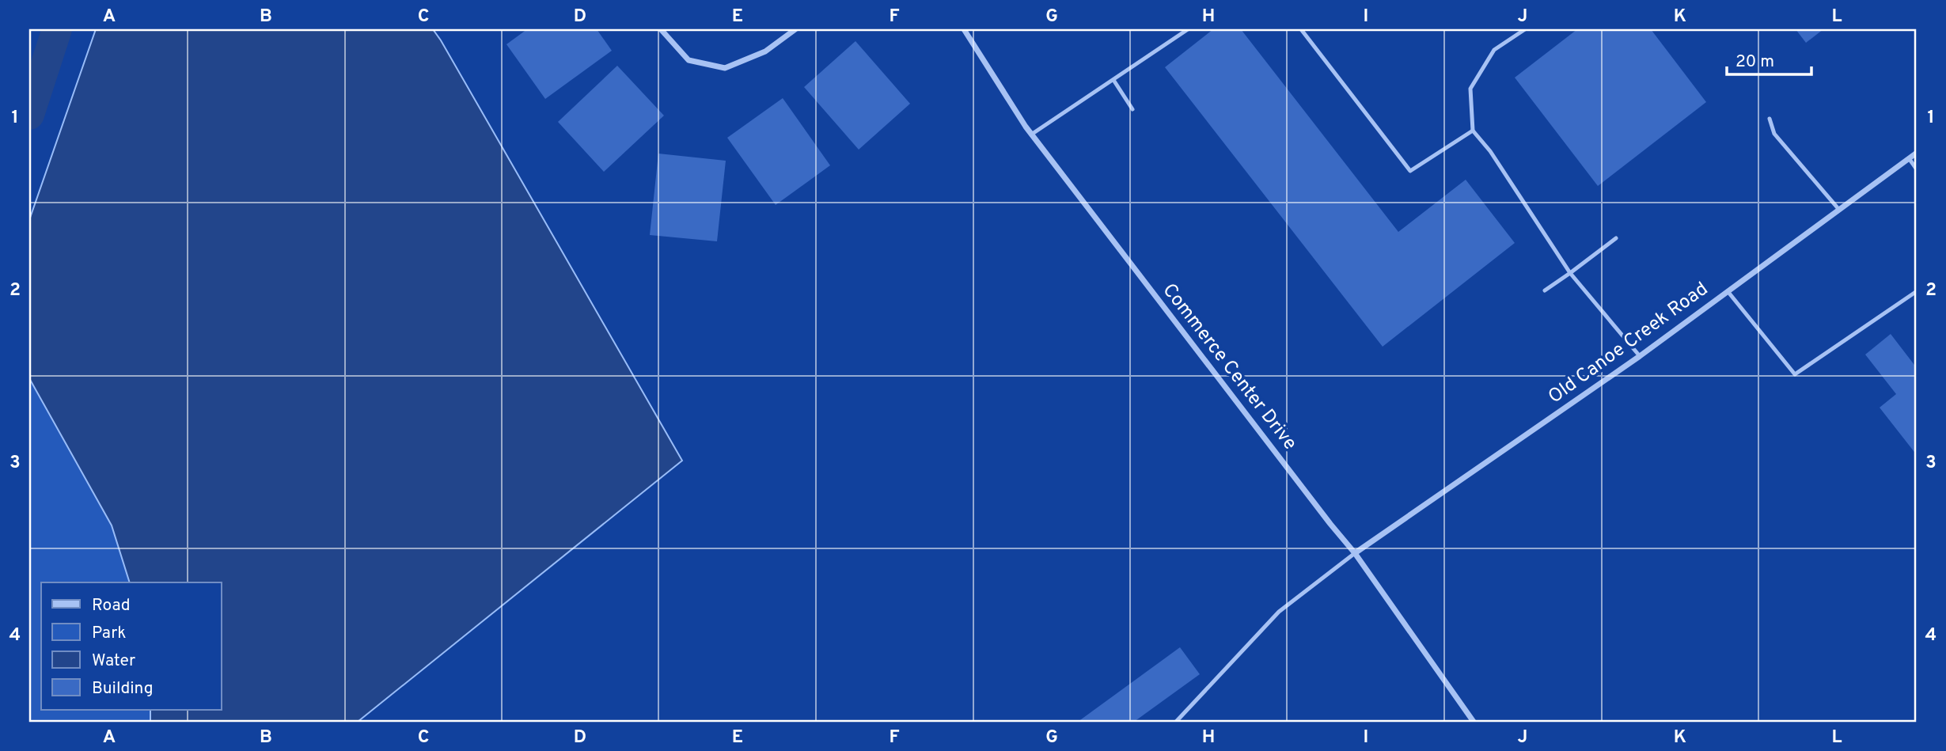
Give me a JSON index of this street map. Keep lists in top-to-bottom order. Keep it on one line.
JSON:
{"streets":{"street":["Old Canoe Creek Road","Commerce Center Drive"]},"crossings":[["Old Canoe Creek Road","Commerce Center Drive"]],"legend":["Road","Park","Water","Building"],"scale_bar":"20 m","grid":{"columns":["A","B","C","D","E","F","G","H","I","J","K","L"],"rows":["1","2","3","4"]}}
